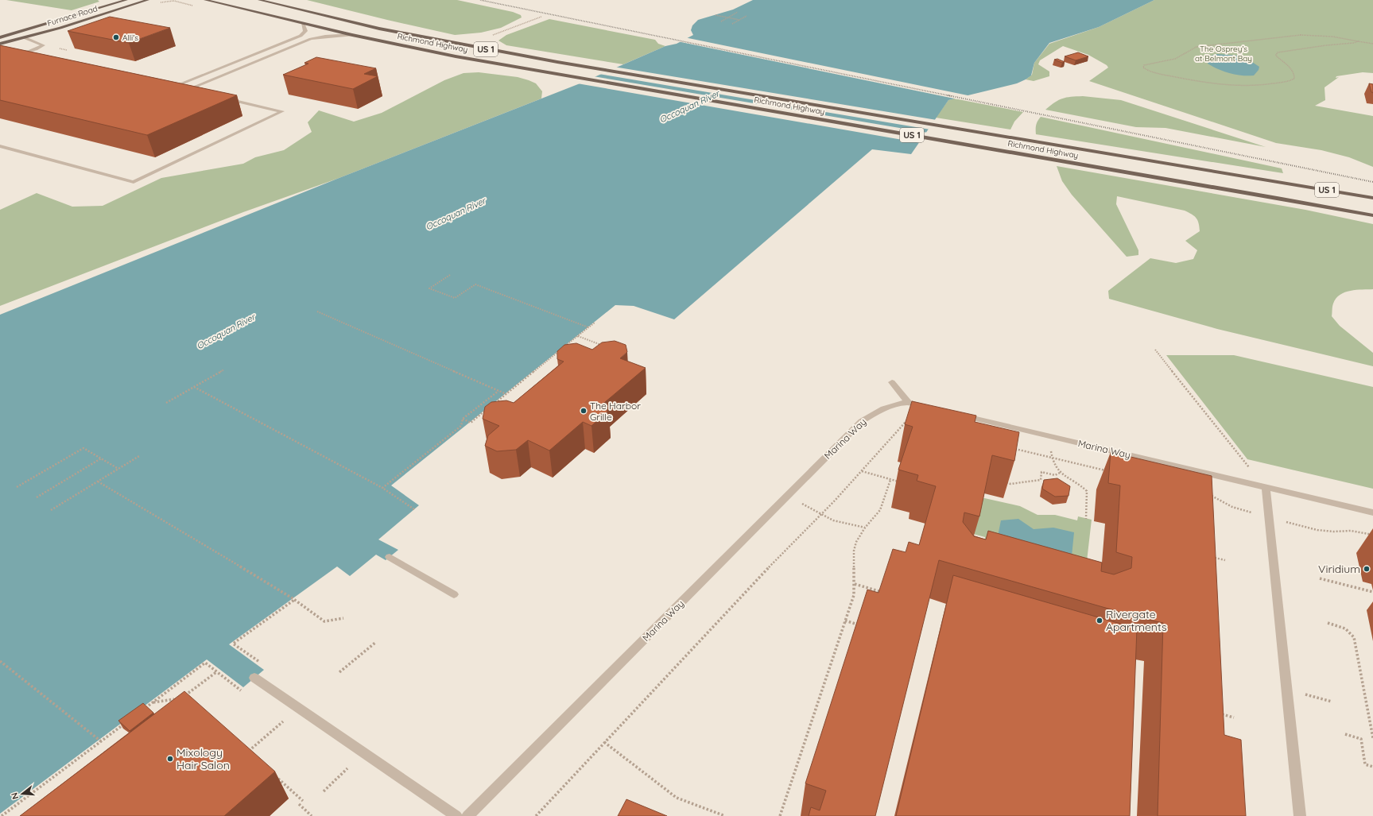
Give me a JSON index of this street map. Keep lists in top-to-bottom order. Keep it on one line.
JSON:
{"streets":{"main road":["Furnace Road","Richmond Highway","US 1"],"street":["Marina Way"]},"water":["Occoquan River"],"parks":["The Osprey's at Belmont Bay"],"places":["Alli's","The Harbor Grille","Viridium","Rivergate Apartments","Mixology Hair Salon"],"north":"left"}
